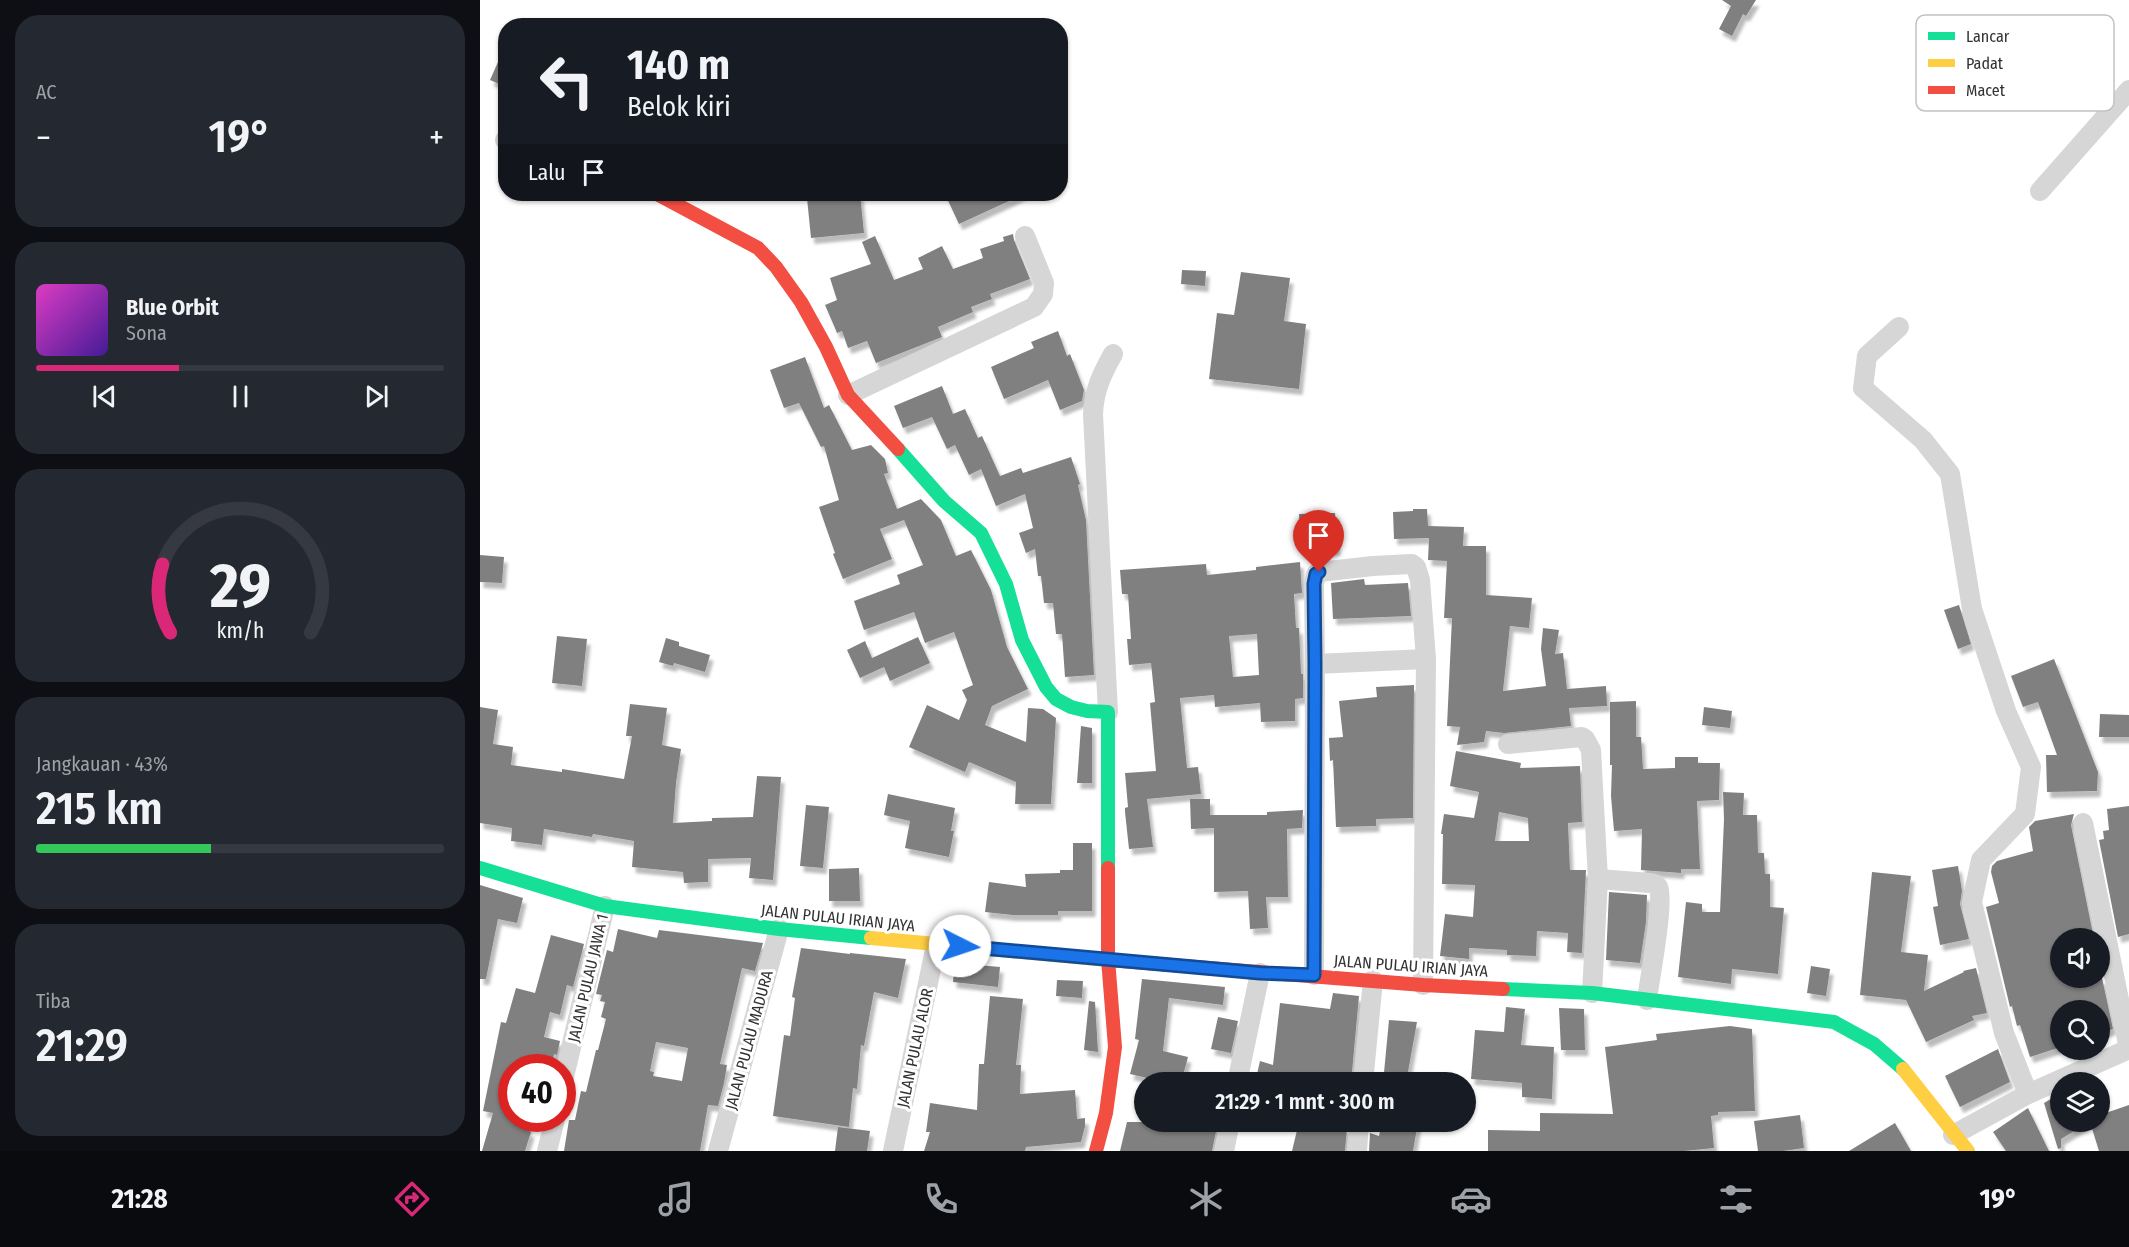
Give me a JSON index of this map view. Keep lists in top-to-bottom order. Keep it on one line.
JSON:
{"streets":{"street":["JALAN PULAU IRIAN JAYA","JALAN PULAU JAWA 1","JALAN PULAU MADURA","JALAN PULAU ALOR"]},"crossings":[["JALAN PULAU IRIAN JAYA","JALAN PULAU JAWA 1"],["JALAN PULAU IRIAN JAYA","JALAN PULAU MADURA"],["JALAN PULAU IRIAN JAYA","JALAN PULAU ALOR"]],"legend":["Lancar","Padat","Macet"],"page":{"tile":["AC",["Jangkauan · 43%","215 km"],["Tiba","21:29"]],"turn":["140 m","Belok kiri"],"heat":["−","19°","+"],"then":"Lalu","song":["Blue Orbit","Sona"],"limit":"40","trip":"21:29 · 1 mnt · 300 m","tabs":["21:28","19°"],"gauge":["29","km/h"]}}
